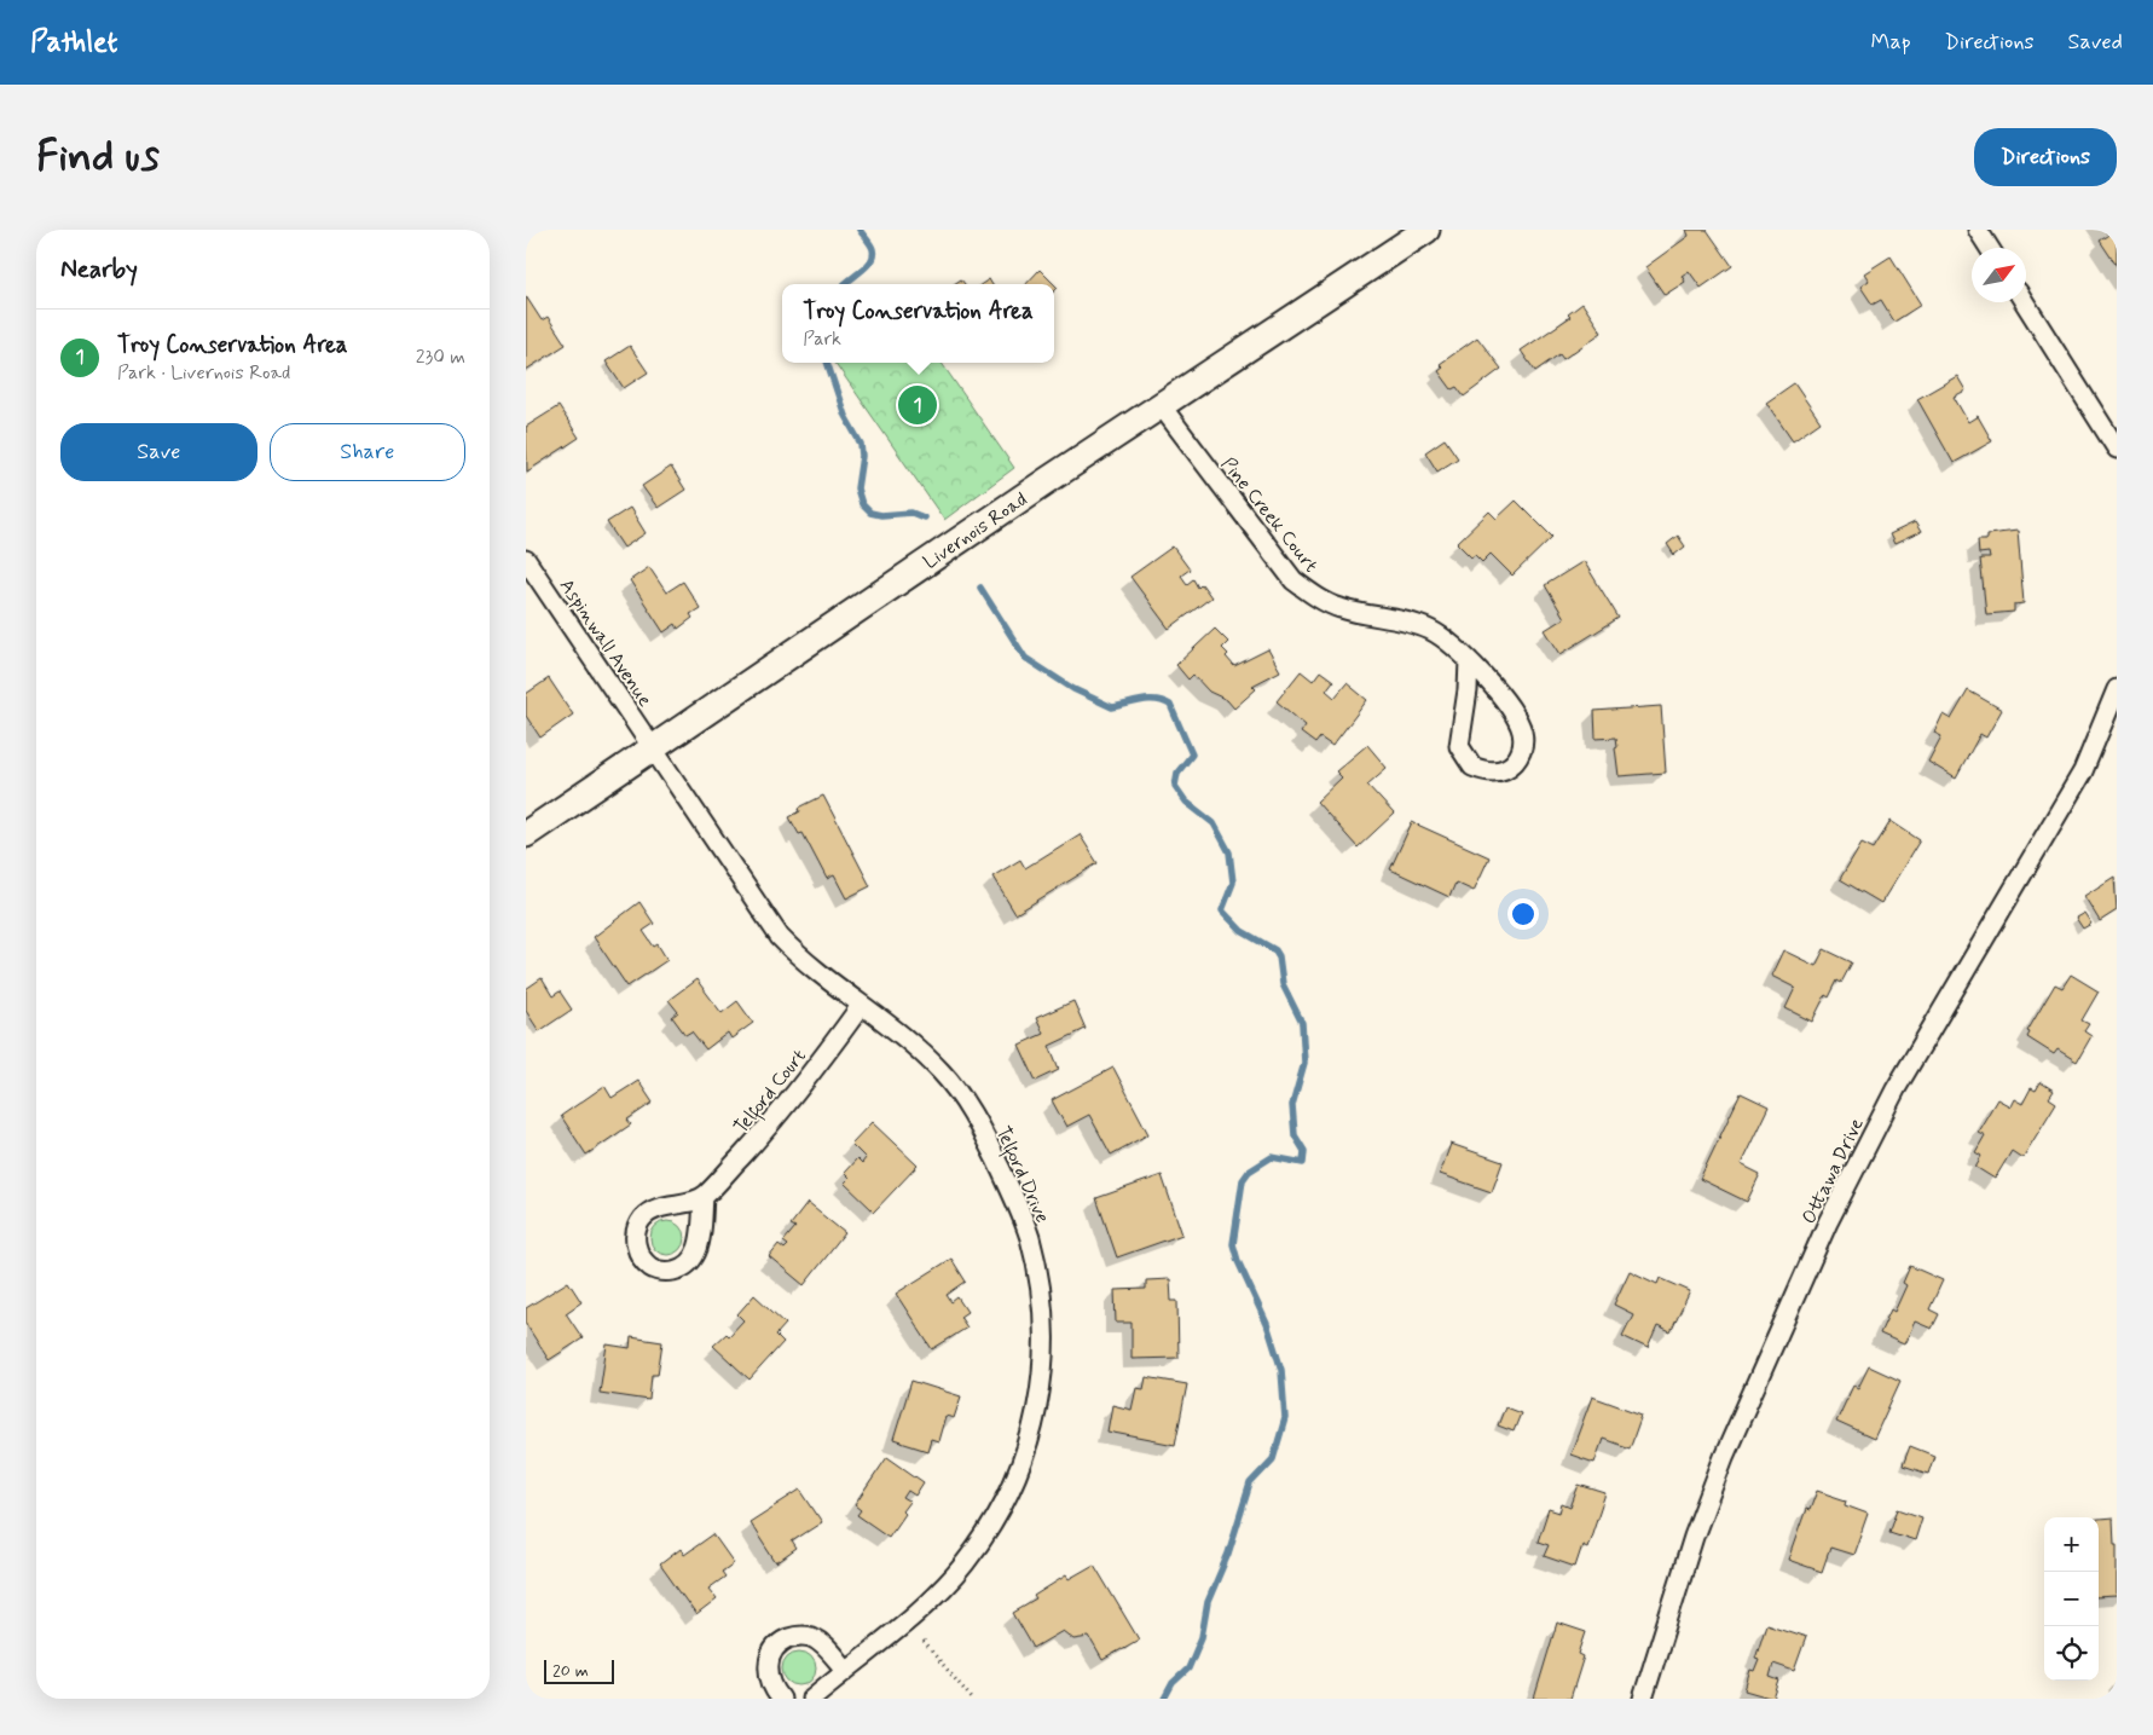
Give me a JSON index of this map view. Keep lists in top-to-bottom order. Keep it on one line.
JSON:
{"streets":{"street":["Pine Creek Court","Livernois Road","Aspinwall Avenue","Telford Court","Ottawa Drive","Telford Drive"]},"crossings":[["Pine Creek Court","Livernois Road"],["Livernois Road","Aspinwall Avenue"],["Livernois Road","Telford Drive"],["Aspinwall Avenue","Telford Drive"],["Telford Court","Telford Drive"]],"scale_bar":"20 m","north":"top right","page":{"header":"Pathlet","nav":["Map","Directions","Saved"],"buttons":["Directions",["Save","Share"]],"title":"Find us","heading":"Nearby","popup":["Troy Conservation Area","Park"],"list":[{"mark":"1","name":"Troy Conservation Area","note":"Park · Livernois Road","value":"230 m"}],"pins":"1","map_buttons":["+","−"],"scale":"20 m"}}
